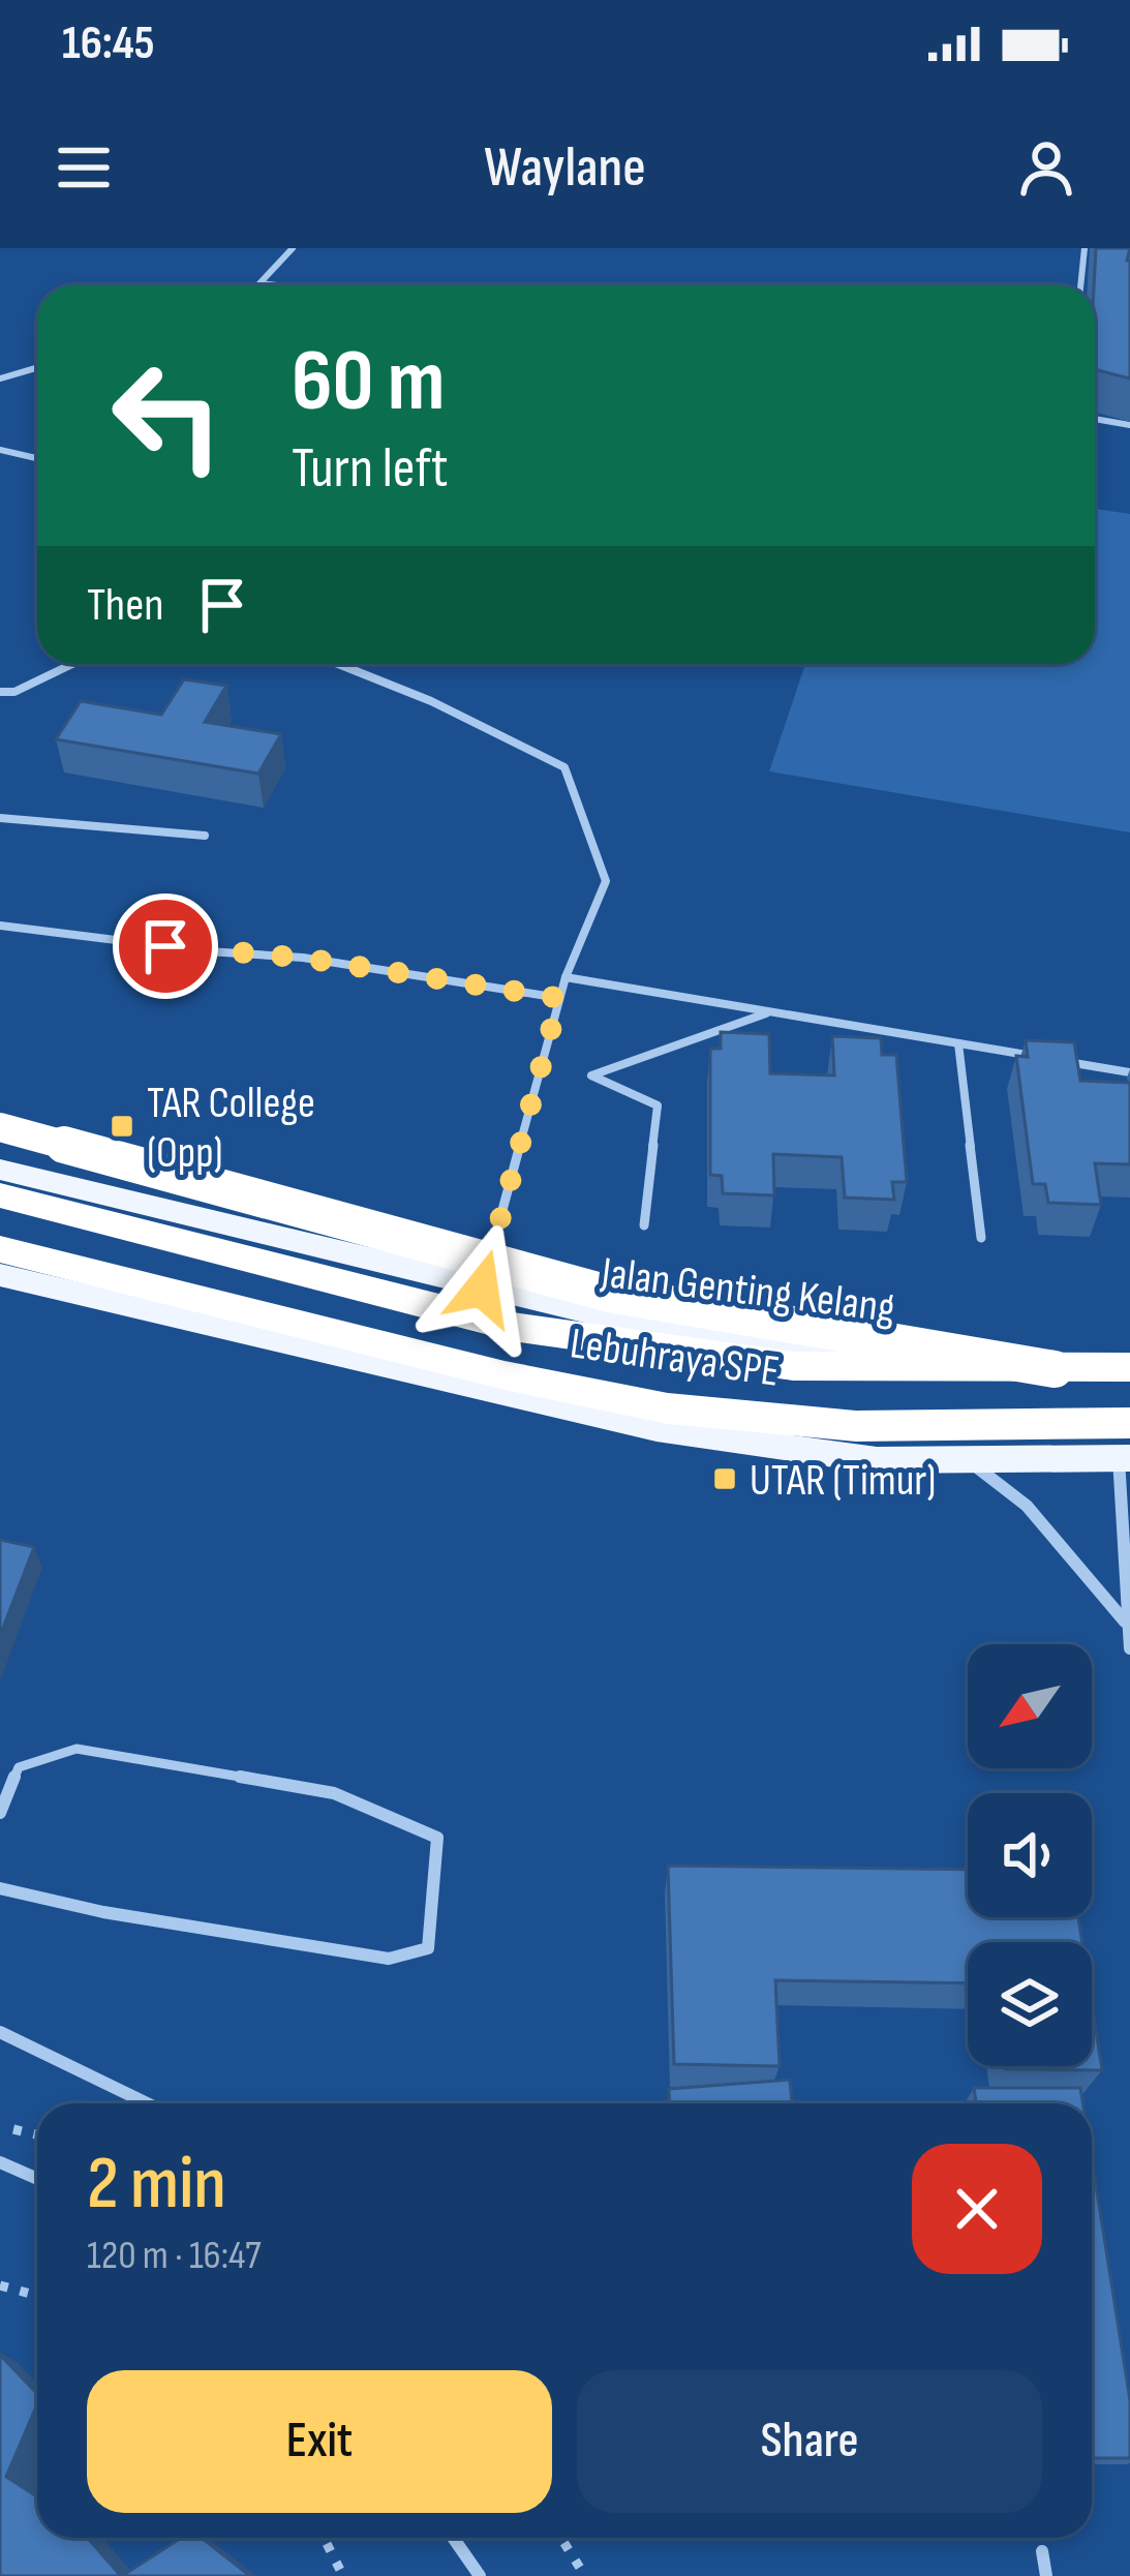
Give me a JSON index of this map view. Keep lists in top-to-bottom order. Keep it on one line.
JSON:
{"streets":{"highway":["Lebuhraya SPE"],"main road":["Jalan Genting Kelang"]},"places":{"transit":["TAR College (Opp)","UTAR (Timur)"]},"north":"bottom left","page":{"status":"16:45","header":"Waylane","turn":["60 m","Turn left"],"then":"Then","heading":["2 min","120 m · 16:47"],"buttons":["Exit","Share"]}}
